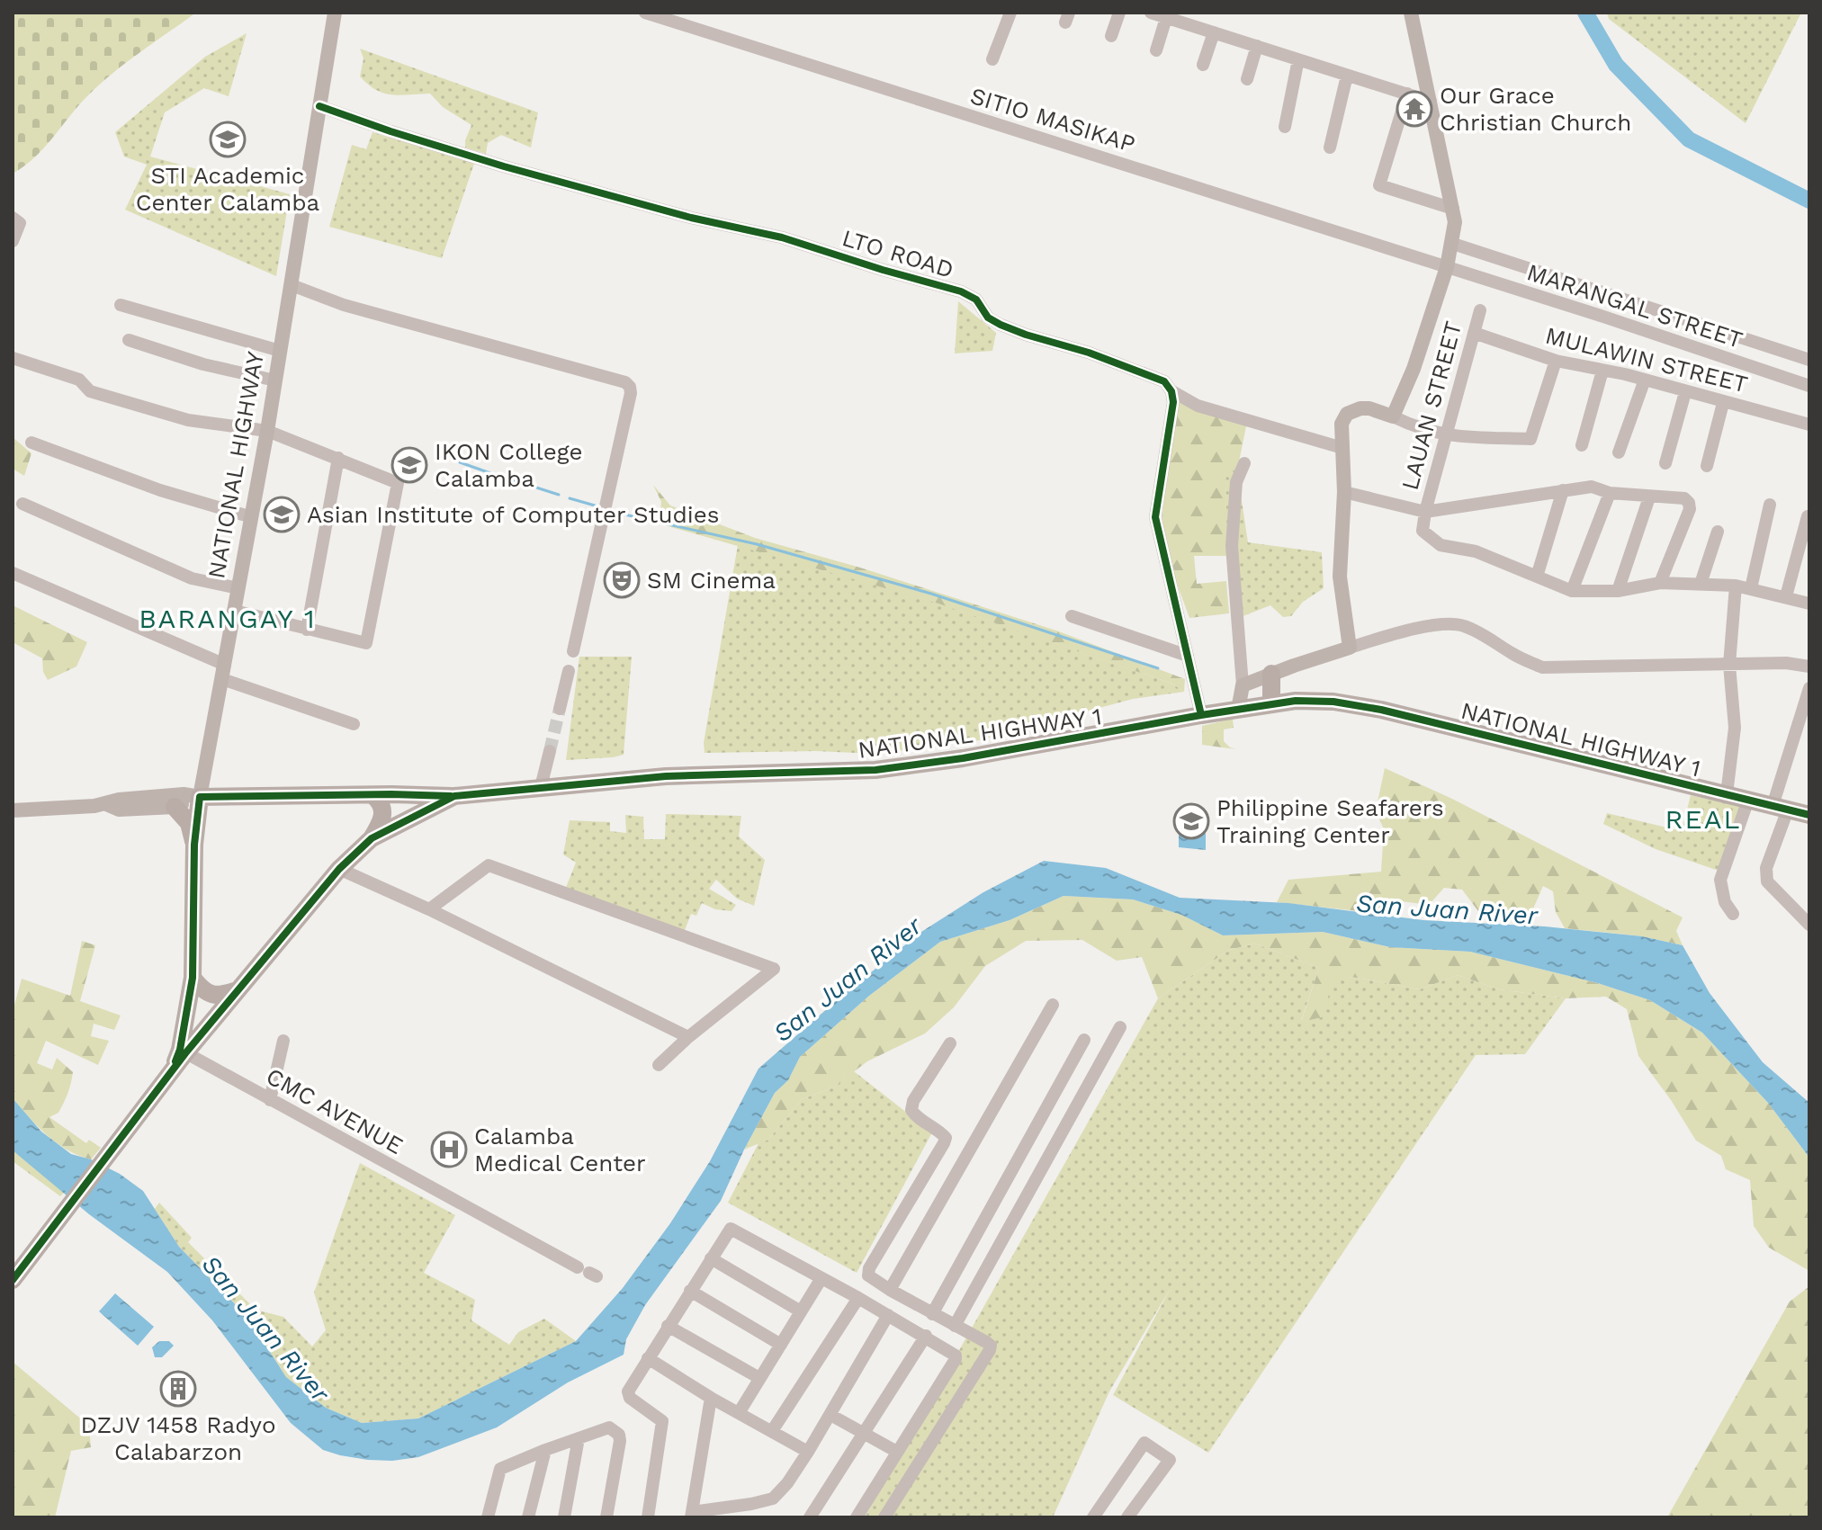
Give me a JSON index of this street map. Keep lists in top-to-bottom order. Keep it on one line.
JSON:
{"streets":{"highway":["NATIONAL HIGHWAY 1"],"main road":["NATIONAL HIGHWAY"],"street":["SITIO MASIKAP","LTO ROAD","MARANGAL STREET","MULAWIN STREET","LAUAN STREET","CMC AVENUE"]},"crossings":[["SITIO MASIKAP","MARANGAL STREET"],["LTO ROAD","NATIONAL HIGHWAY"],["MULAWIN STREET","LAUAN STREET"],["NATIONAL HIGHWAY","NATIONAL HIGHWAY 1"],["NATIONAL HIGHWAY 1","CMC AVENUE"]],"districts":["BARANGAY 1","REAL"],"water":["San Juan River"],"places":{"temple":["Our Grace Christian Church"],"school or university":["STI Academic Center Calamba","IKON College Calamba","Asian Institute of Computer Studies","Philippine Seafarers Training Center"],"theatre":["SM Cinema"],"hospital":["Calamba Medical Center"],"building":["DZJV 1458 Radyo Calabarzon"]}}
